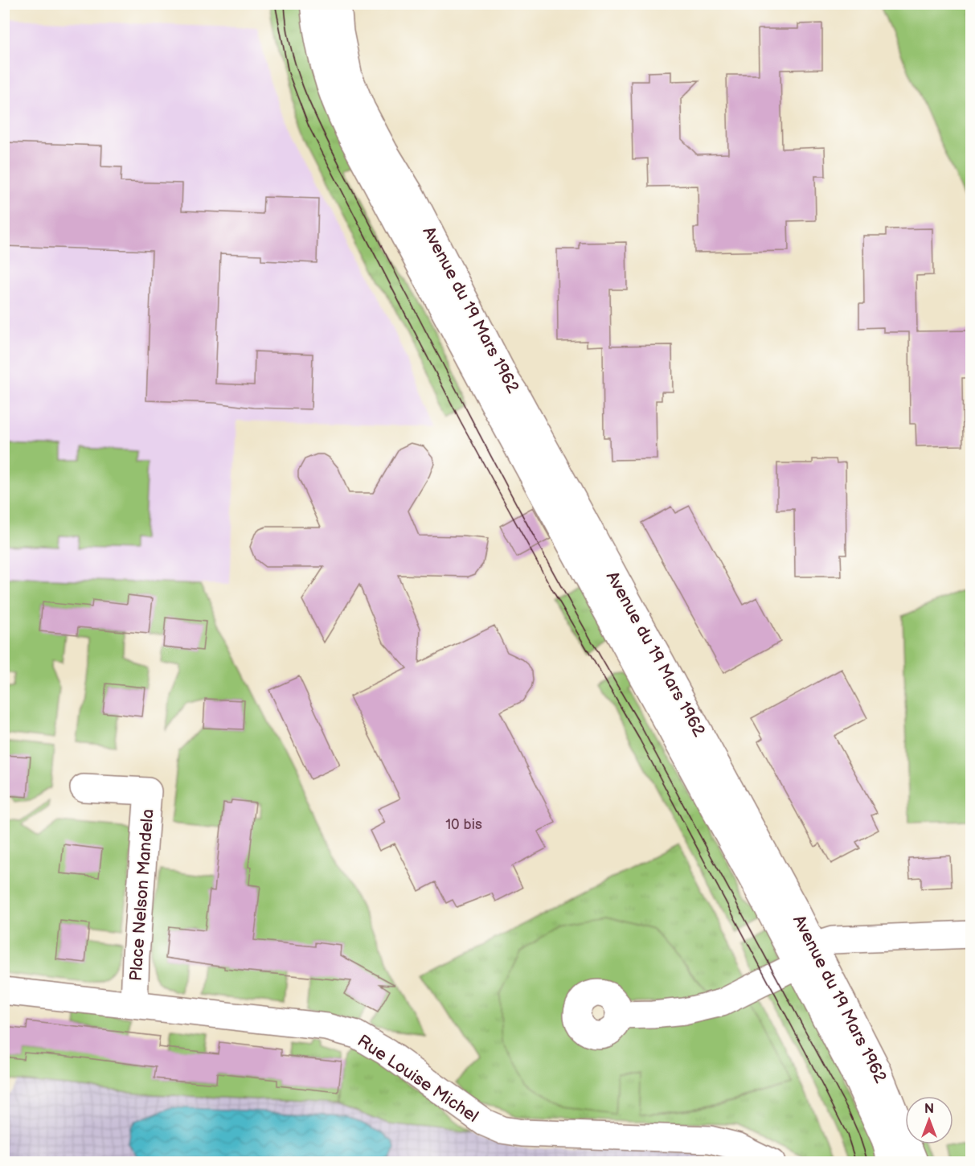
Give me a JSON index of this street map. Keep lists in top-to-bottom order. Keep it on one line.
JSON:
{"streets":{"street":["Avenue du 19 Mars 1962","Place Nelson Mandela","Rue Louise Michel"]},"crossings":[["Place Nelson Mandela","Rue Louise Michel"]],"house_numbers":["10 bis"],"north":"top"}
